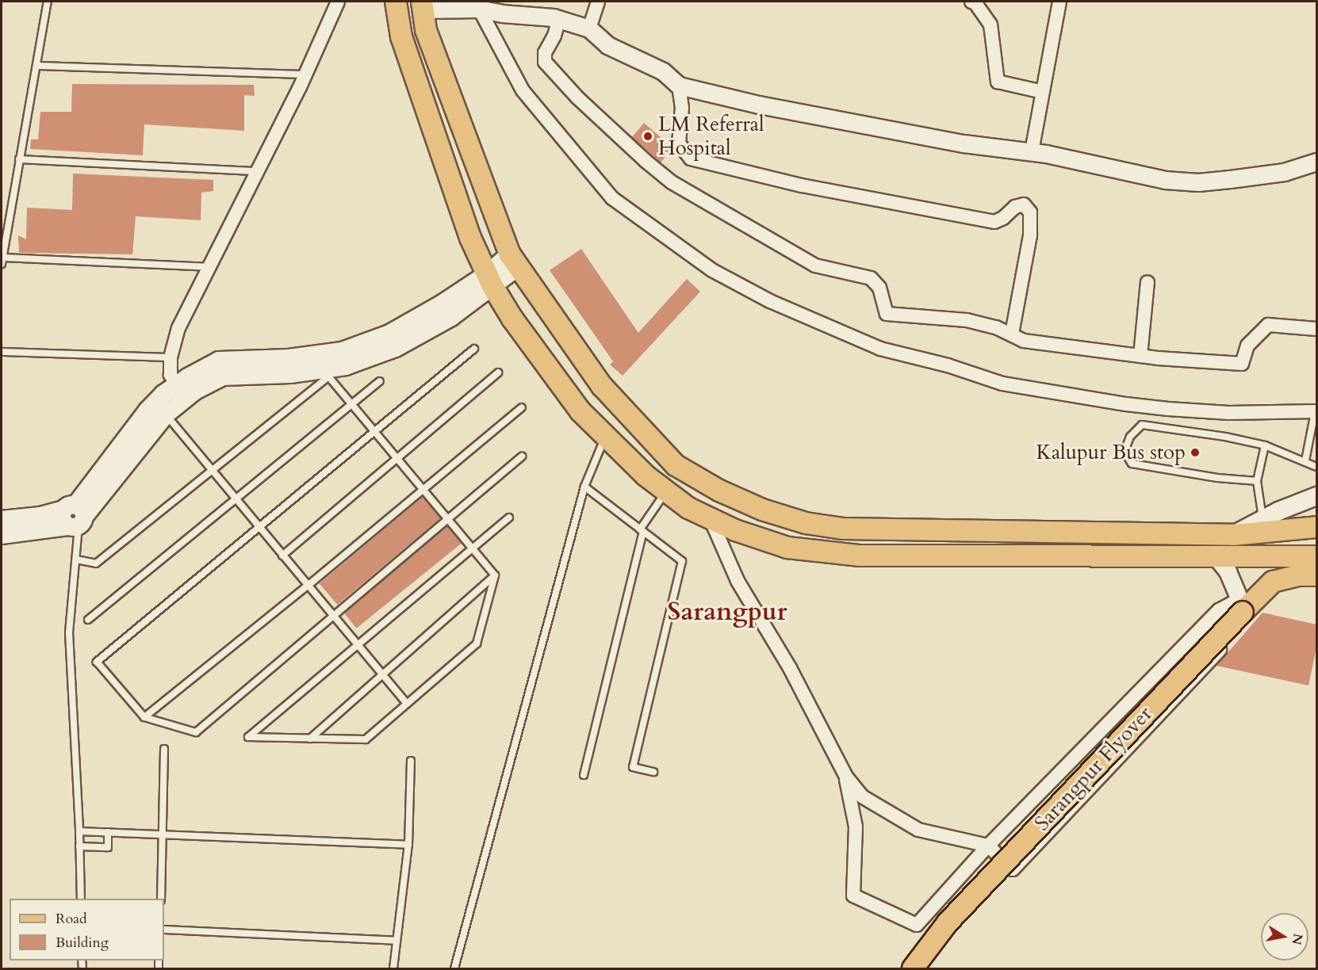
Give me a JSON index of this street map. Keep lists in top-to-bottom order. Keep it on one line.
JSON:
{"streets":{"main road":["Sarangpur Flyover"]},"districts":["Sarangpur"],"places":["LM Referral Hospital","Kalupur Bus stop"],"legend":["Road","Building"],"north":"right"}
